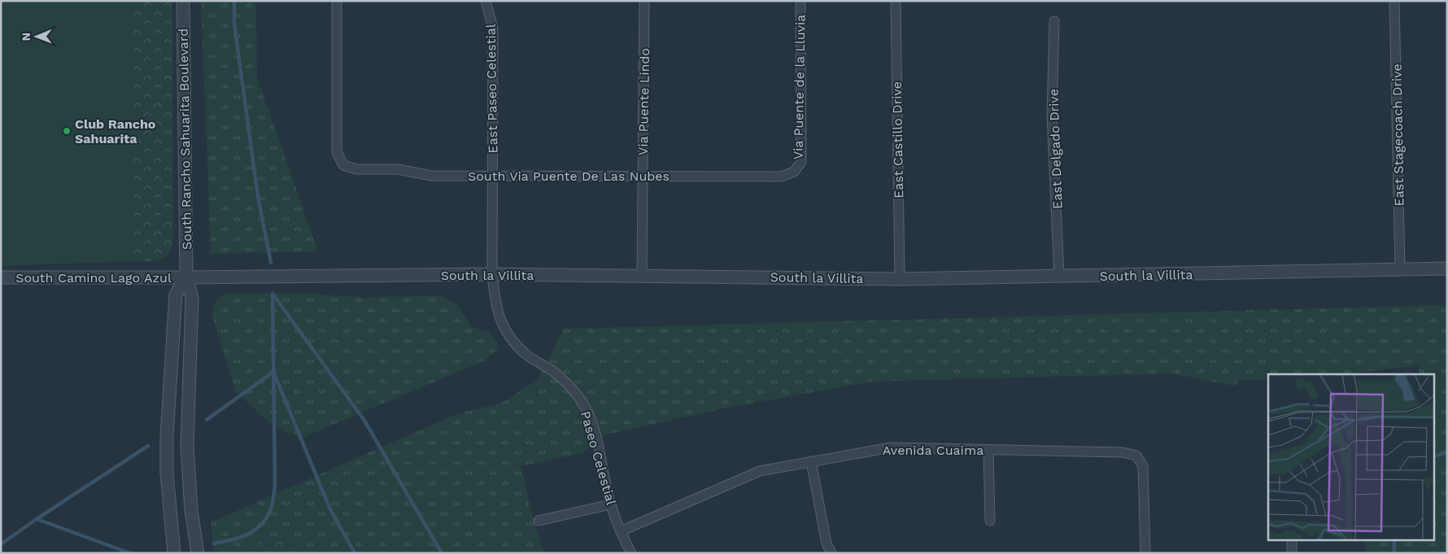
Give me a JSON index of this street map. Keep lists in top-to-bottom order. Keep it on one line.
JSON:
{"streets":{"street":["Via Puente de la Lluvia","East Paseo Celestial","Via Puente Lindo","East Stagecoach Drive","South Rancho Sahuarita Boulevard","East Castillo Drive","East Delgado Drive","South Via Puente De Las Nubes","South la Villita","South Camino Lago Azul","Avenida Cuaima","Paseo Celestial"]},"crossings":[["Via Puente de la Lluvia","South Via Puente De Las Nubes"],["East Paseo Celestial","South Via Puente De Las Nubes"],["East Paseo Celestial","South la Villita"],["East Paseo Celestial","Paseo Celestial"],["Via Puente Lindo","South Via Puente De Las Nubes"],["Via Puente Lindo","South la Villita"],["East Stagecoach Drive","South la Villita"],["South Rancho Sahuarita Boulevard","South la Villita"],["South Rancho Sahuarita Boulevard","South Camino Lago Azul"],["East Castillo Drive","South la Villita"],["East Delgado Drive","South la Villita"],["South la Villita","South Camino Lago Azul"],["South la Villita","Paseo Celestial"],["Avenida Cuaima","Paseo Celestial"]],"places":["Club Rancho Sahuarita"],"north":"left"}
